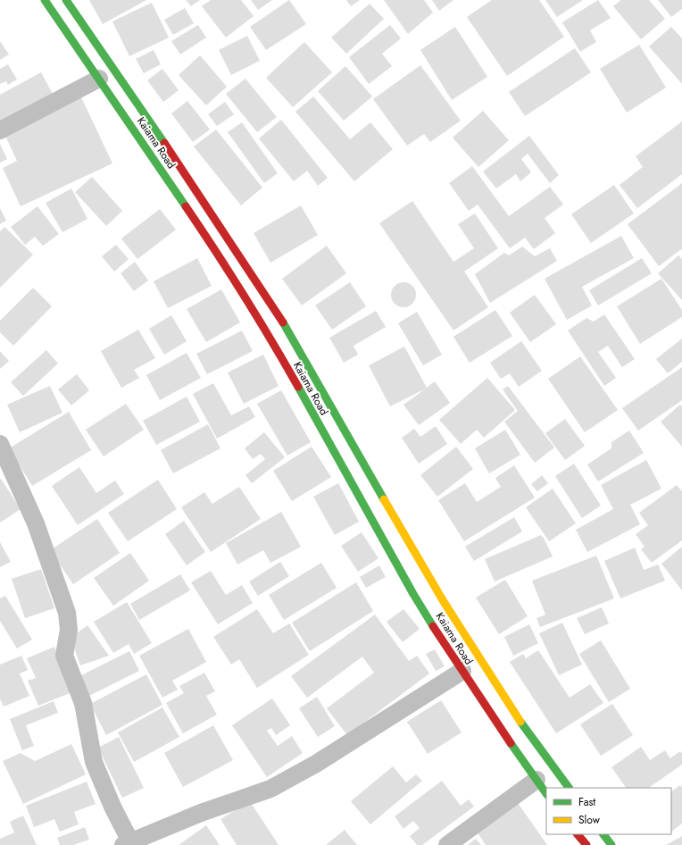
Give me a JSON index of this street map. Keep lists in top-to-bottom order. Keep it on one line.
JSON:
{"streets":{"highway":["Kaiama Road"]},"legend":["Fast","Slow"]}
